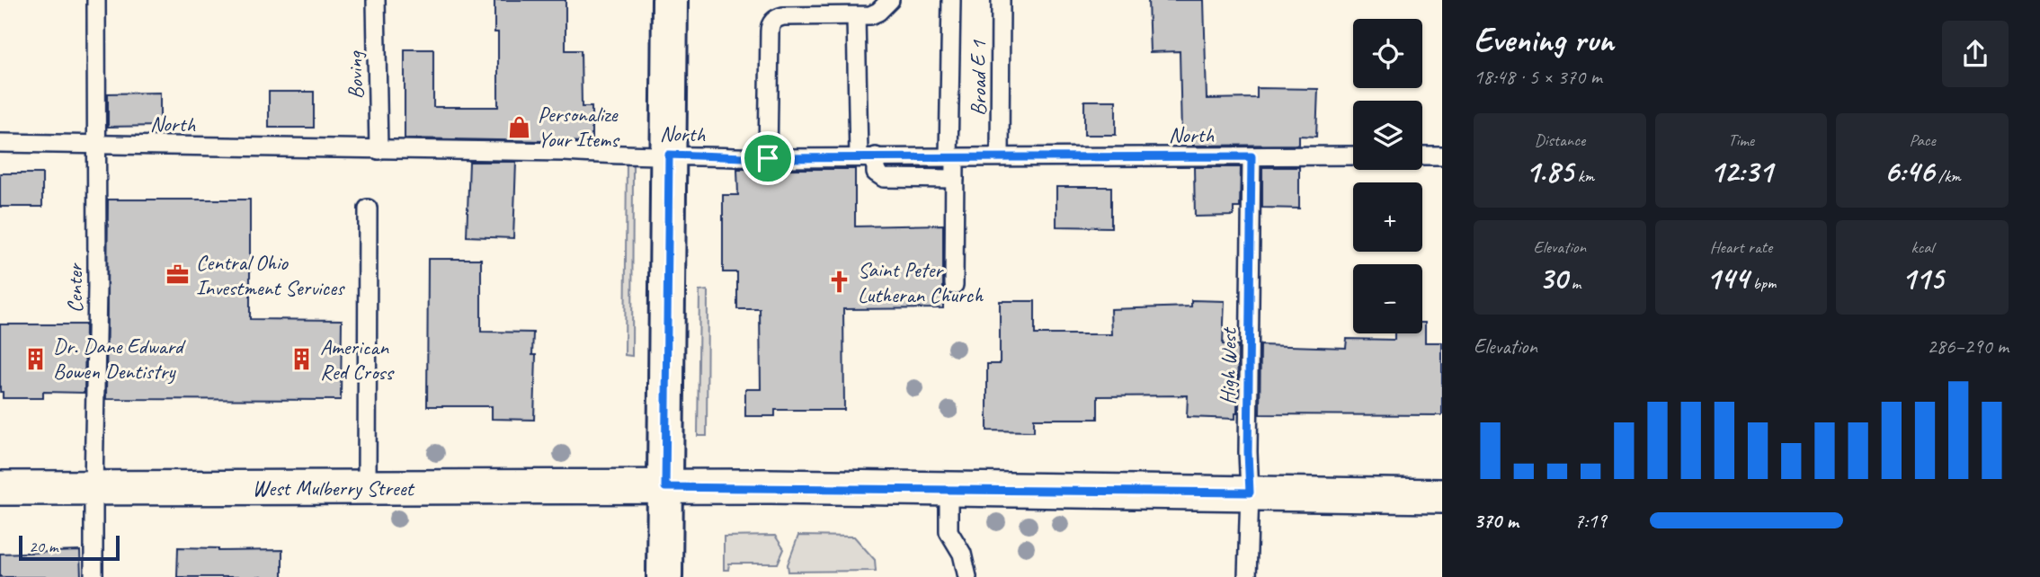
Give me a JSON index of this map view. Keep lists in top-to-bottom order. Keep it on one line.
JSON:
{"streets":{"street":["West Mulberry Street"],"lane":["Boving","Broad E 1","North","Center","High West"]},"crossings":[["Boving","North"],["Broad E 1","North"],["North","Center"],["North","High West"],["Center","West Mulberry Street"],["High West","West Mulberry Street"]],"places":{"shop":["Personalize Your Items"],"office":["Central Ohio Investment Services"],"church":["Saint Peter Lutheran Church"],"building":["Dr. Dane Edward Bowen Dentistry","American Red Cross"]},"scale_bar":"20 m","page":{"heading":["Evening run","18:48 · 5 × 370 m"],"map_buttons":["+","−"],"stats":[["Distance","1.85 km"],["Time","12:31"],["Pace","6:46 /km"],["Elevation","30 m"],["Heart rate","144 bpm"],["kcal","115"]],"chart":["Elevation","286–290 m"],"list":[{"name":"370 m","note":"7:19"}],"scale":"20 m"}}
